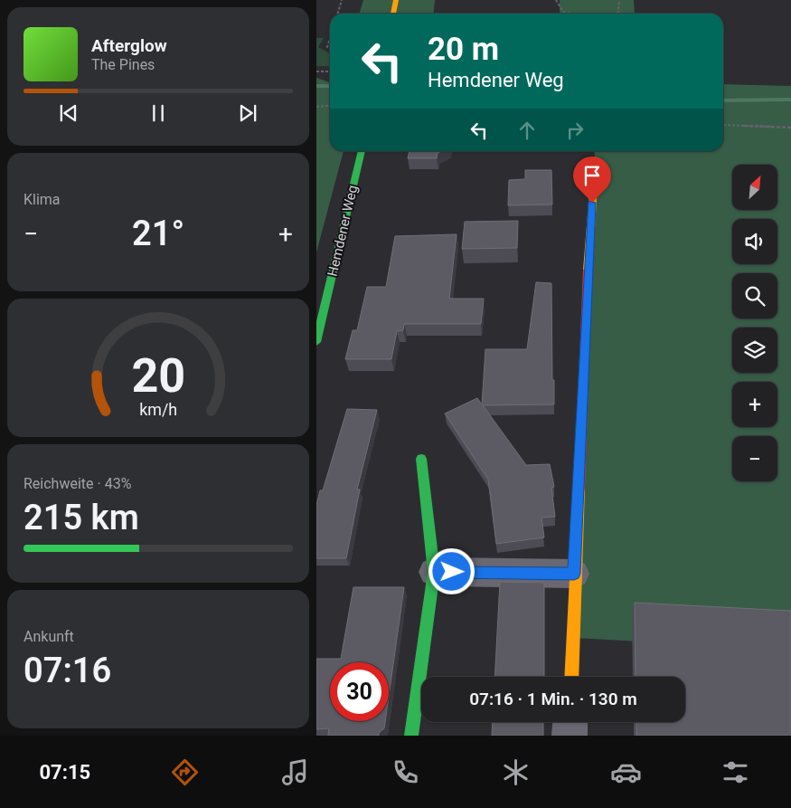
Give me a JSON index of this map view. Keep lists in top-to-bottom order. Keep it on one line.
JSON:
{"streets":{"street":["Hemdener Weg"]},"north":"top right","page":{"turn":["20 m","Hemdener Weg"],"song":["Afterglow","The Pines"],"tile":["Klima",["Reichweite · 43%","215 km"],["Ankunft","07:16"]],"map_buttons":["+","−"],"heat":["−","21°","+"],"limit":"30","trip":"07:16 · 1 Min. · 130 m","tabs":"07:15","gauge":["20","km/h"]}}
